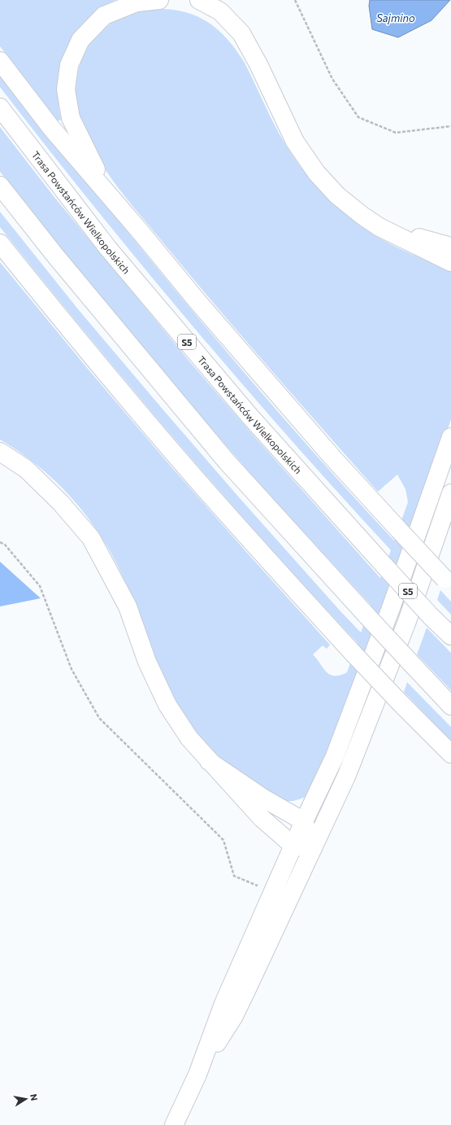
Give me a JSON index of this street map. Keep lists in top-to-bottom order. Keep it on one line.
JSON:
{"streets":{"main road":["Trasa Powstańców Wielkopolskich","S5"]},"water":["Sajmino"],"north":"right"}
